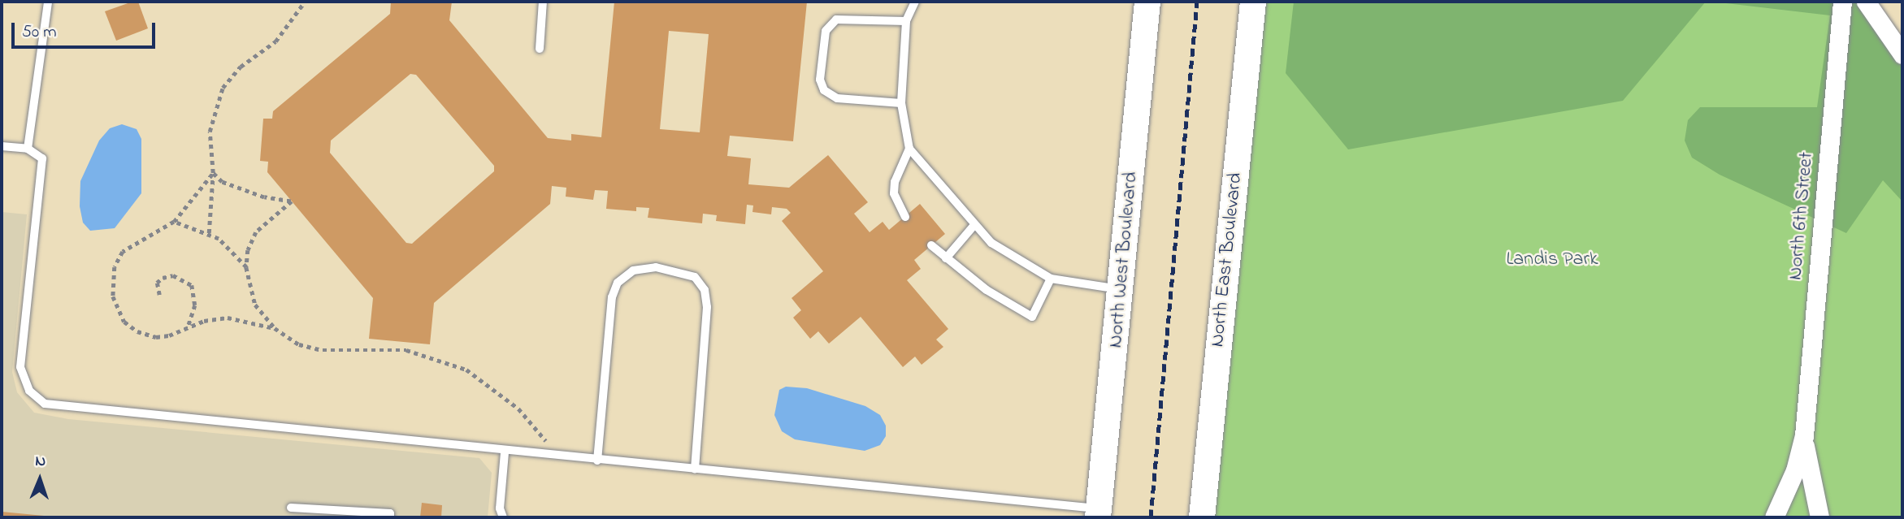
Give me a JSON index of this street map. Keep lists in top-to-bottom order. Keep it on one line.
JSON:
{"streets":{"main road":["North West Boulevard","North East Boulevard"],"street":["North 6th Street"]},"parks":["Landis Park"],"scale_bar":"50 m","north":"top"}
